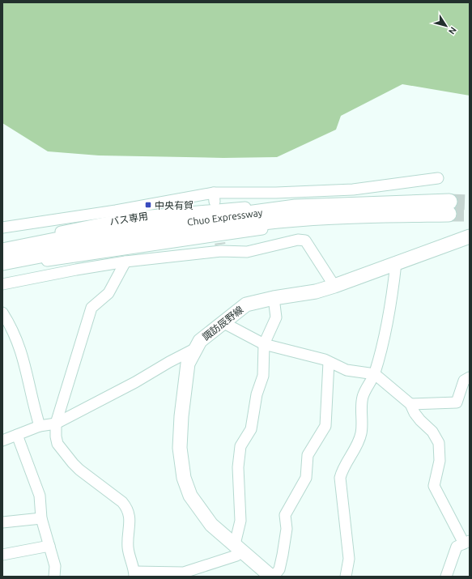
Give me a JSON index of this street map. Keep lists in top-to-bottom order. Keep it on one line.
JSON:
{"streets":{"highway":["Chuo Expressway"],"main road":["諏訪辰野線"],"street":["バス専用"]},"crossings":[["Chuo Expressway","バス専用"]],"places":{"transit":["中央有賀"]},"north":"bottom right"}
